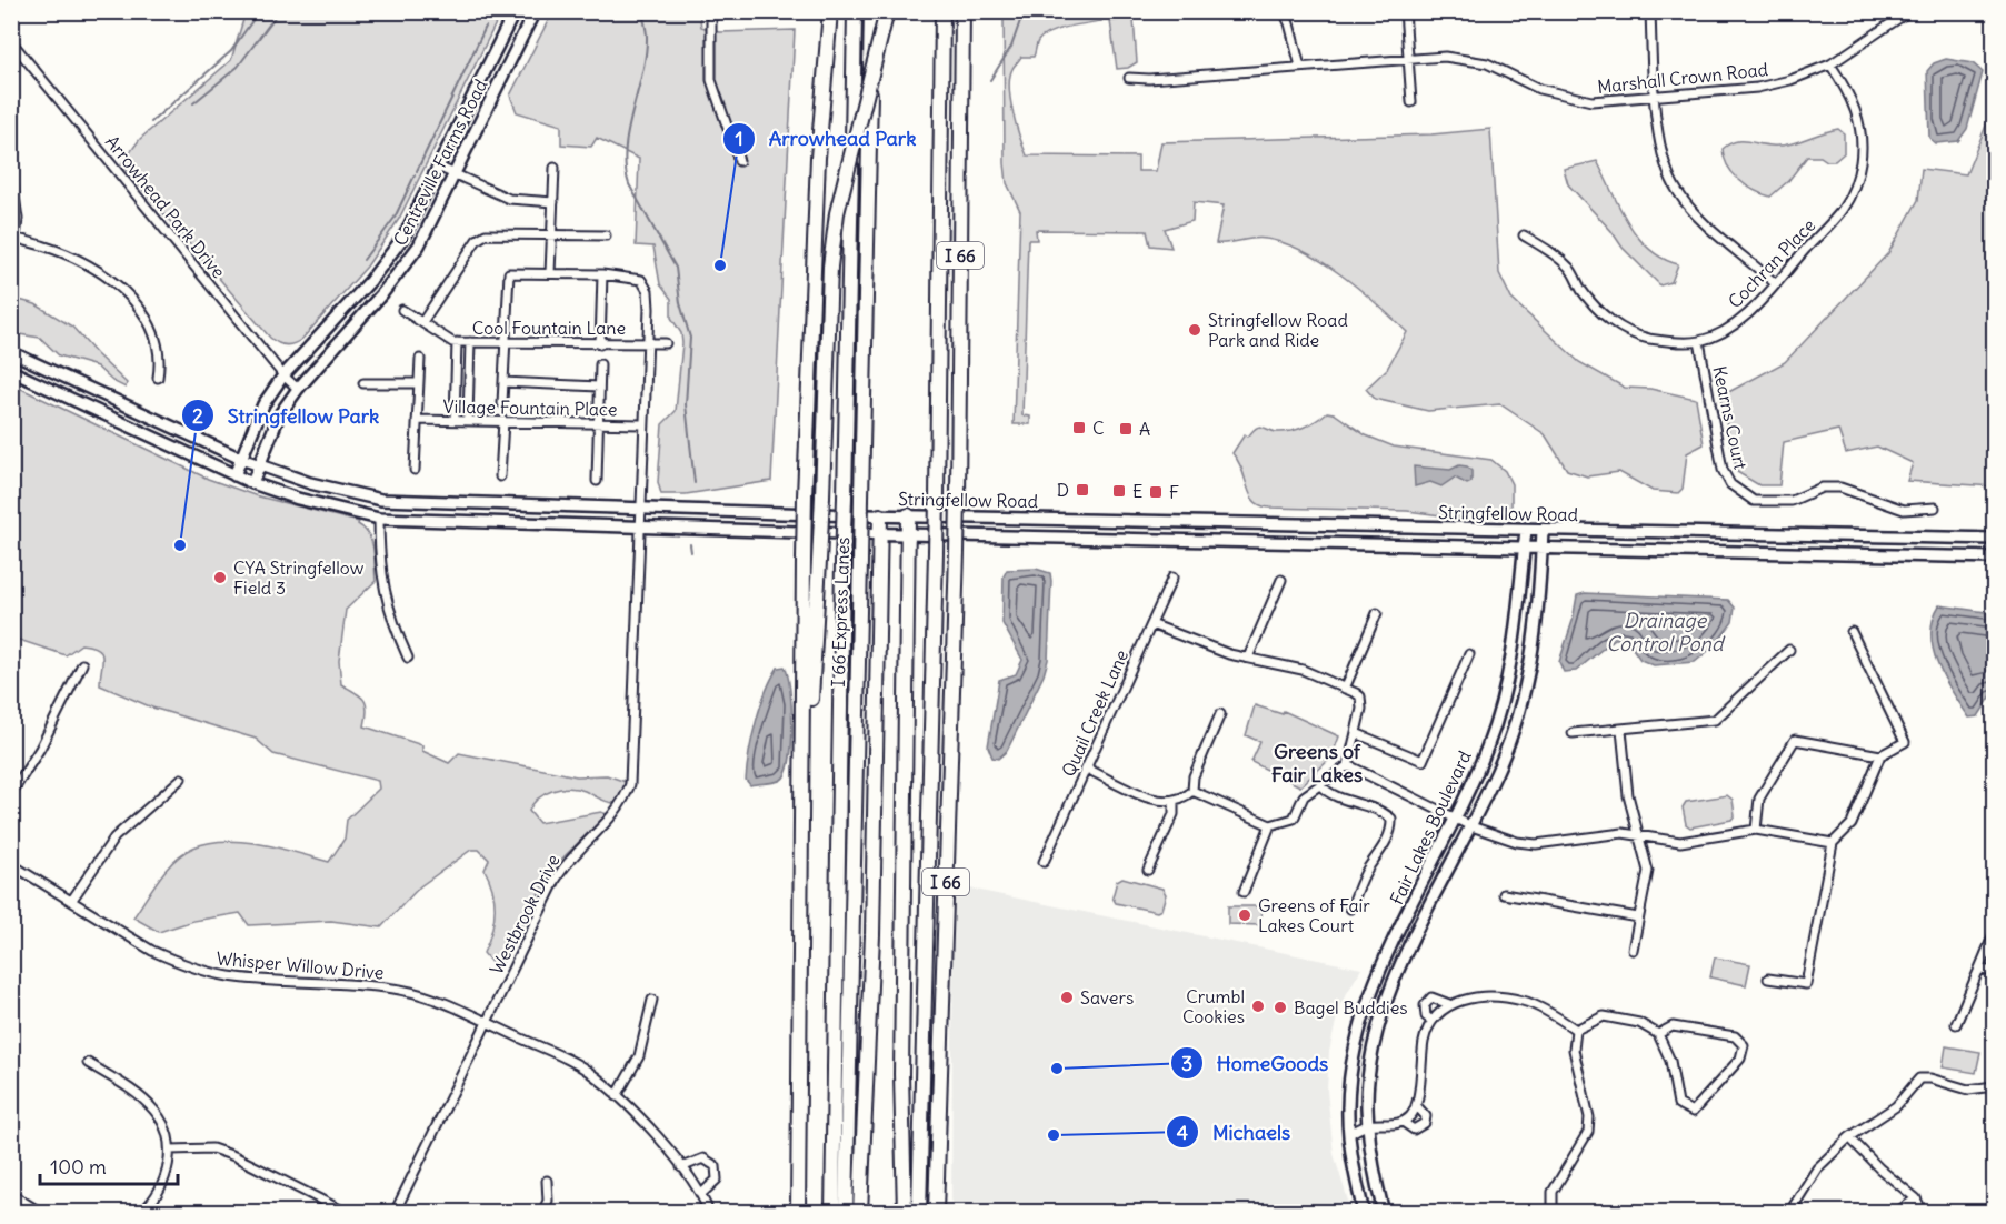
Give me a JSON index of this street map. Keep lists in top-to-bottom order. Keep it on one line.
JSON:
{"streets":{"highway":["I 66","I 66 Express Lanes"],"main road":["Centreville Farms Road","Stringfellow Road","Fair Lakes Boulevard"],"street":["Marshall Crown Road","Arrowhead Park Drive","Cochran Place","Cool Fountain Lane","Village Fountain Place","Kearns Court","Quail Creek Lane","Westbrook Drive","Whisper Willow Drive"]},"crossings":[["Marshall Crown Road","Cochran Place"],["Centreville Farms Road","Arrowhead Park Drive"],["Centreville Farms Road","Stringfellow Road"],["Cochran Place","Kearns Court"],["Cool Fountain Lane","Westbrook Drive"],["Village Fountain Place","Westbrook Drive"],["Stringfellow Road","Fair Lakes Boulevard"],["Stringfellow Road","Westbrook Drive"],["Westbrook Drive","Whisper Willow Drive"]],"districts":["Greens of Fair Lakes"],"water":["Drainage Control Pond"],"places":{"other":["Arrowhead Park","Stringfellow Road Park and Ride","Stringfellow Park","CYA Stringfellow Field 3","Greens of Fair Lakes Court","Savers","Crumbl Cookies","Bagel Buddies","HomeGoods","Michaels"],"transit":["C","A","D","E","F"]},"scale_bar":"100 m"}
